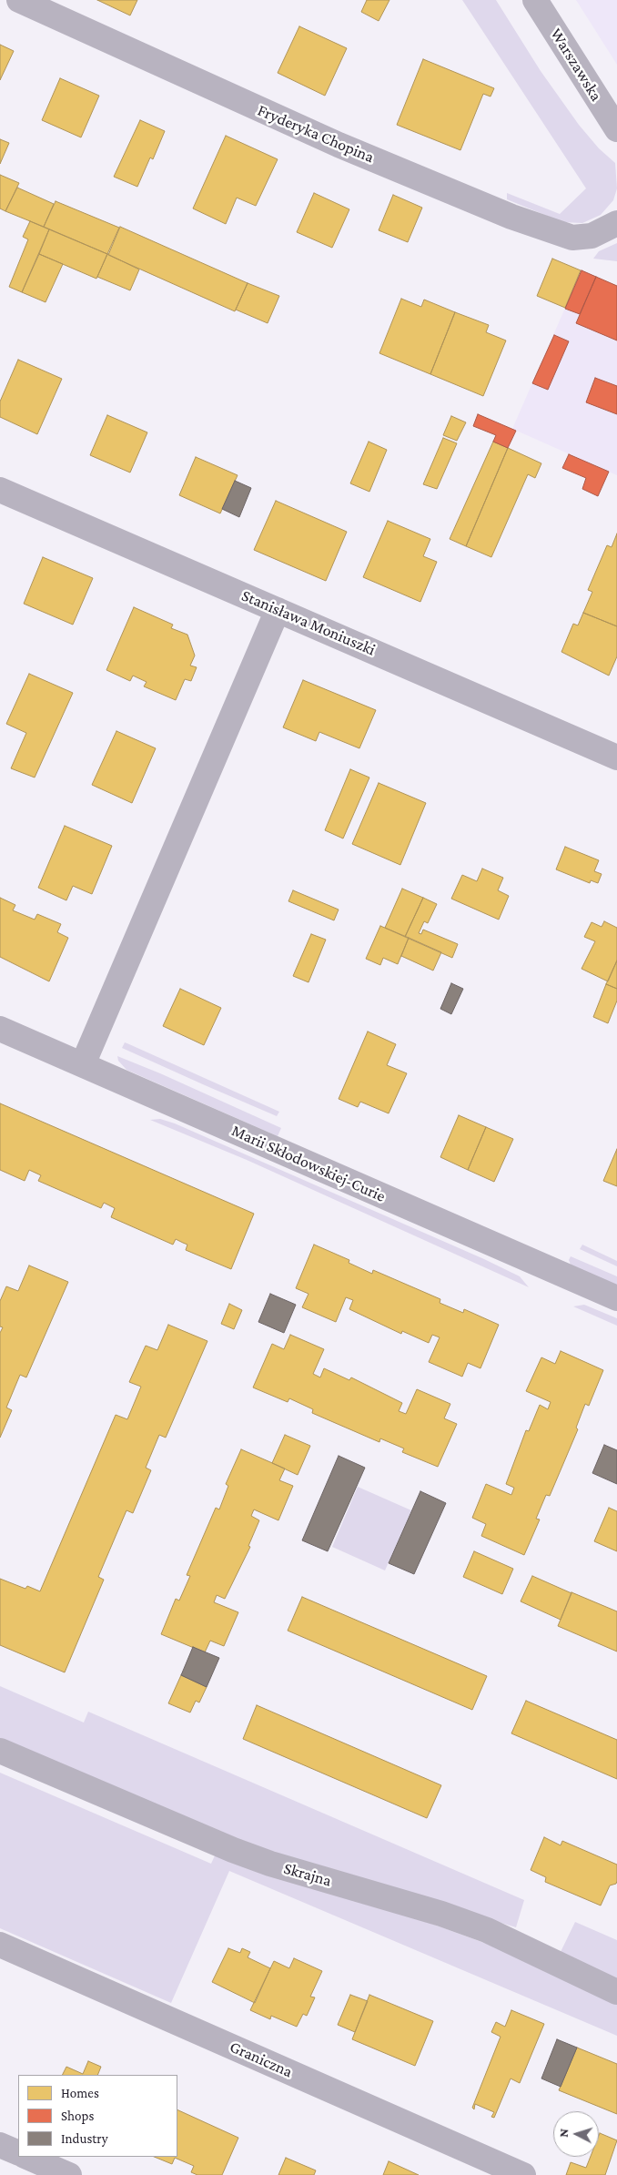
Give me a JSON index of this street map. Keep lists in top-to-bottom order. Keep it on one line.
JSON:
{"streets":{"street":["Warszawska","Fryderyka Chopina","Stanisława Moniuszki","Marii Skłodowskiej-Curie","Skrajna","Graniczna"]},"legend":["Homes","Shops","Industry"],"north":"left"}
